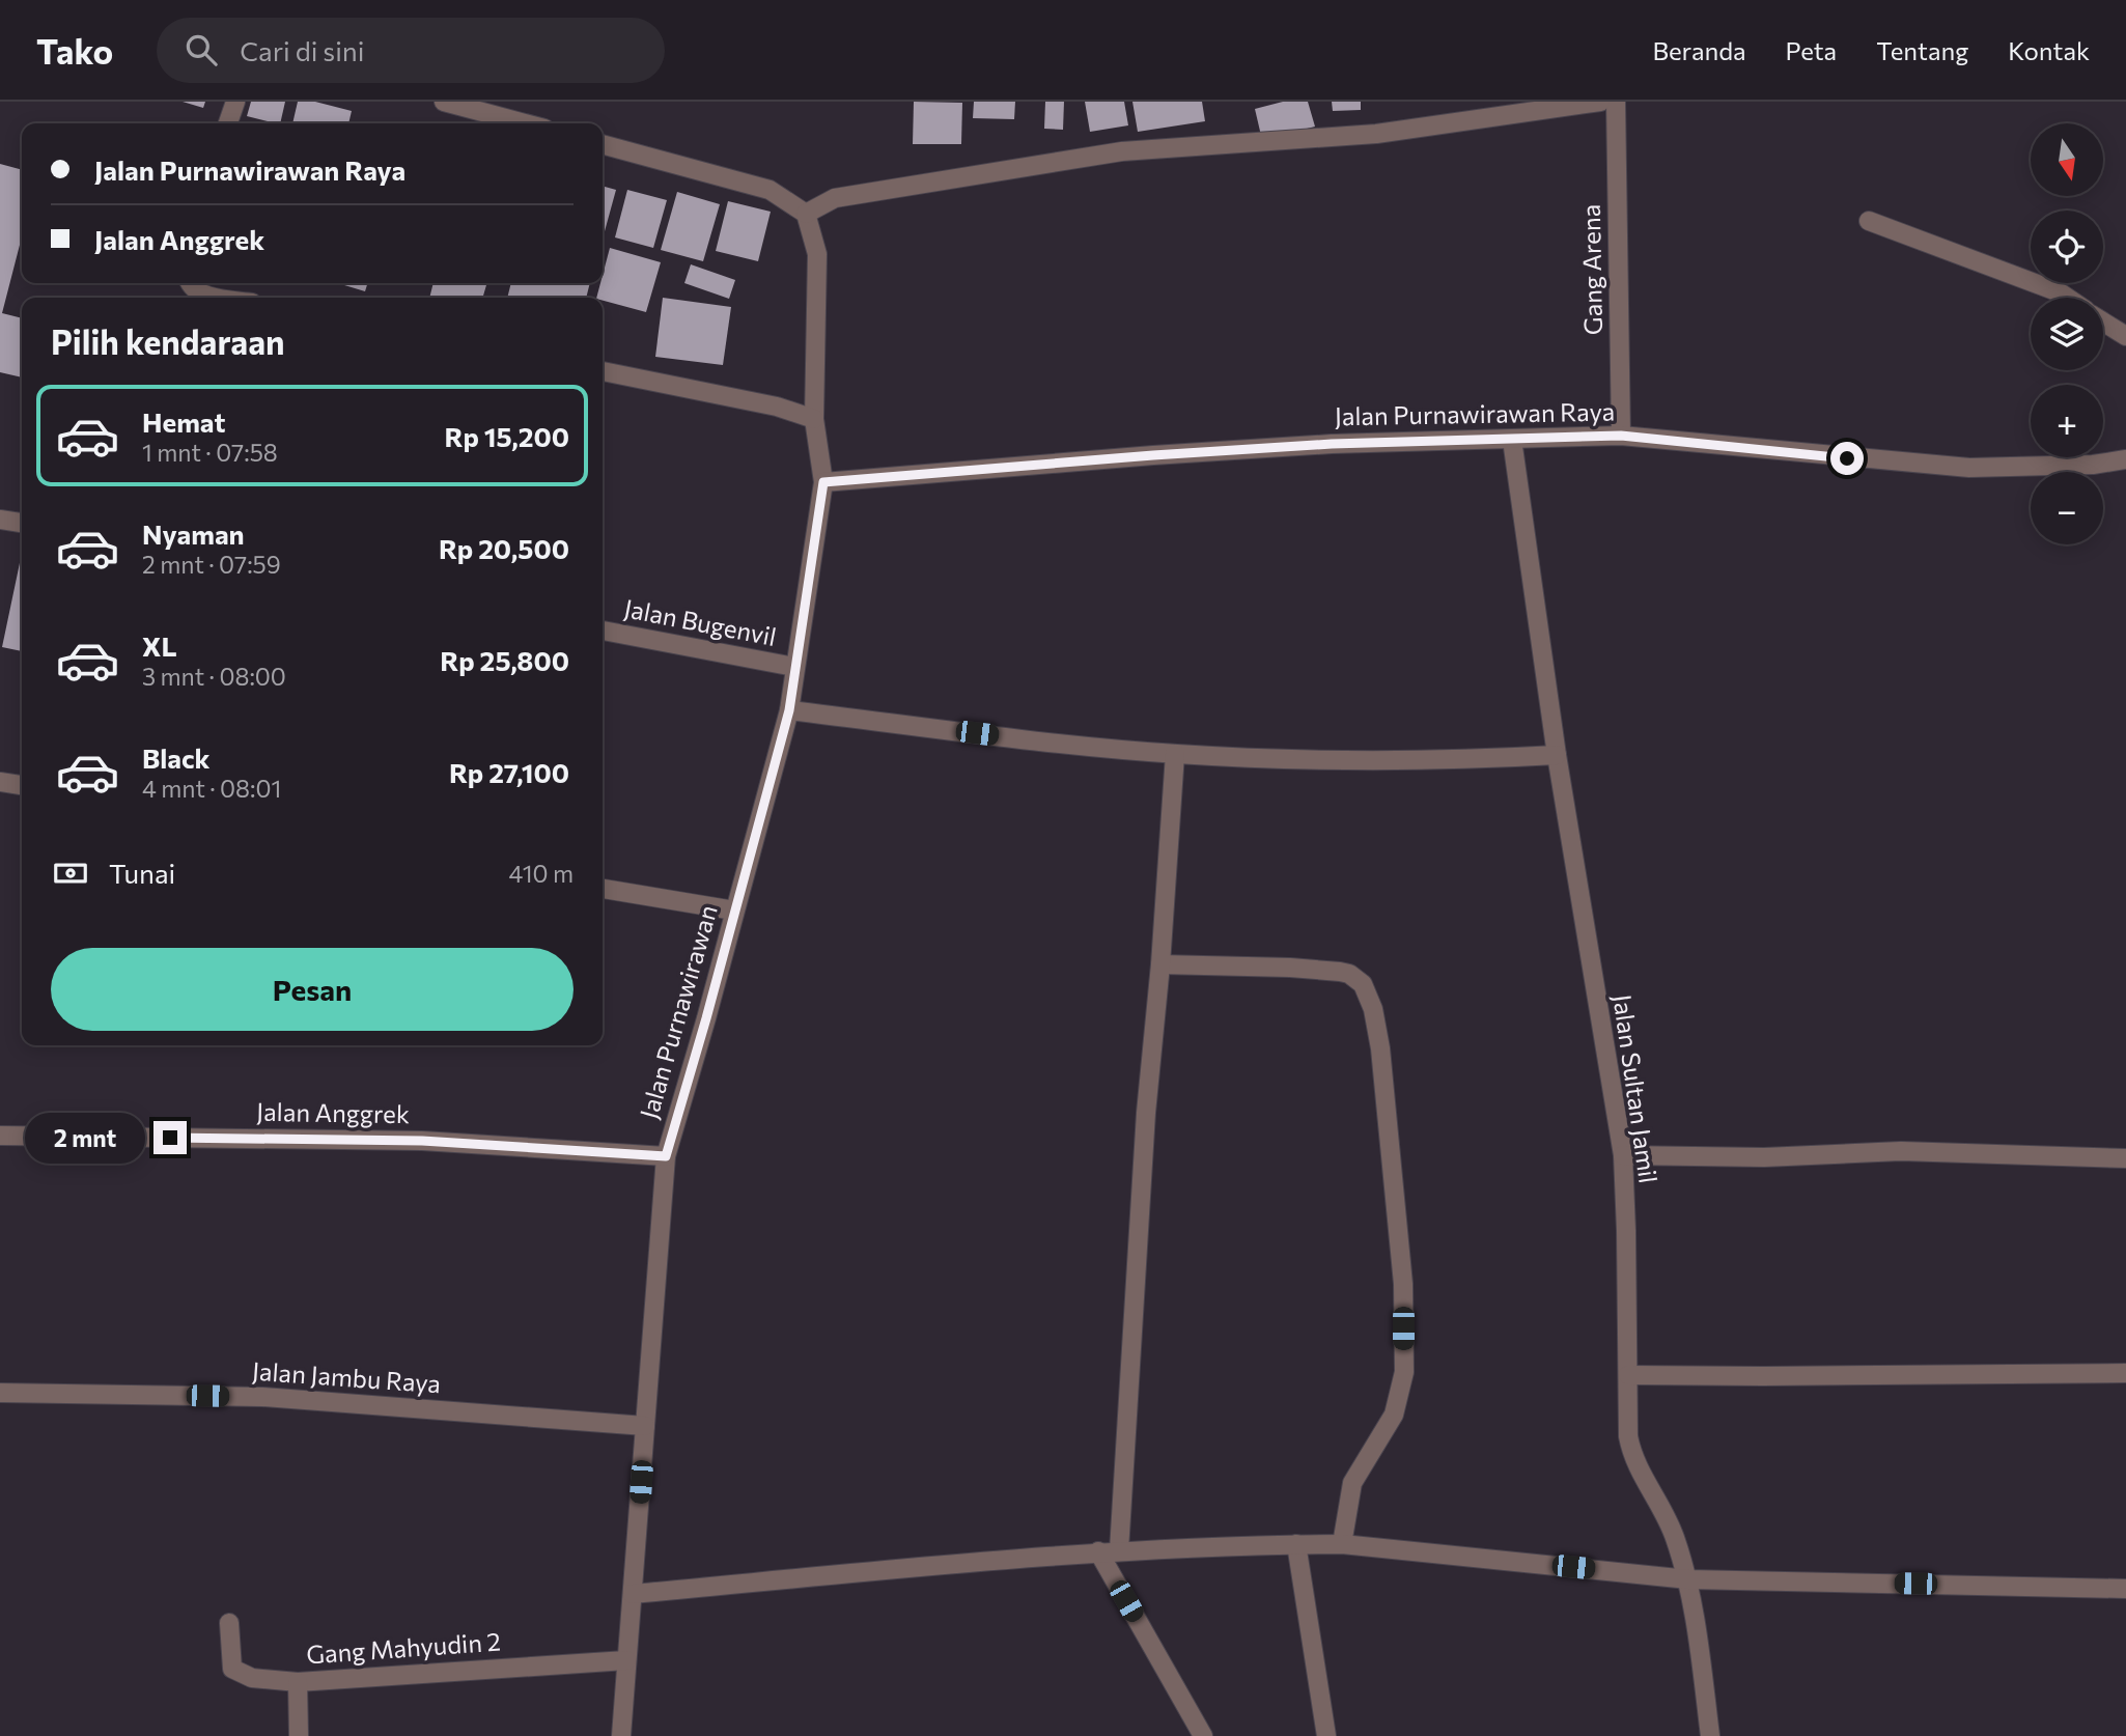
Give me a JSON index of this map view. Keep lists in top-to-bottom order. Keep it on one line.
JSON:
{"streets":{"street":["Gang Arena","Jalan Purnawirawan Raya","Jalan Bugenvil","Jalan Purnawirawan","Jalan Sultan Jamil","Jalan Anggrek","Jalan Jambu Raya","Gang Mahyudin 2"]},"crossings":[["Gang Arena","Jalan Purnawirawan Raya"],["Jalan Purnawirawan Raya","Jalan Purnawirawan"],["Jalan Purnawirawan Raya","Jalan Sultan Jamil"],["Jalan Bugenvil","Jalan Purnawirawan"],["Jalan Purnawirawan","Jalan Anggrek"],["Jalan Purnawirawan","Jalan Jambu Raya"],["Jalan Purnawirawan","Gang Mahyudin 2"]],"north":"bottom","page":{"header":"Tako","search":"Cari di sini","nav":["Beranda","Peta","Tentang","Kontak"],"map_buttons":["+","−"],"banner":["Jalan Purnawirawan Raya","Jalan Anggrek"],"heading":"Pilih kendaraan","list":[{"name":"Hemat","note":"1 mnt · 07:58","value":"Rp 15,200"},{"name":"Nyaman","note":"2 mnt · 07:59","value":"Rp 20,500"},{"name":"XL","note":"3 mnt · 08:00","value":"Rp 25,800"},{"name":"Black","note":"4 mnt · 08:01","value":"Rp 27,100"}],"pay":["Tunai","410 m"],"buttons":"Pesan","bubble":"2 mnt"}}
